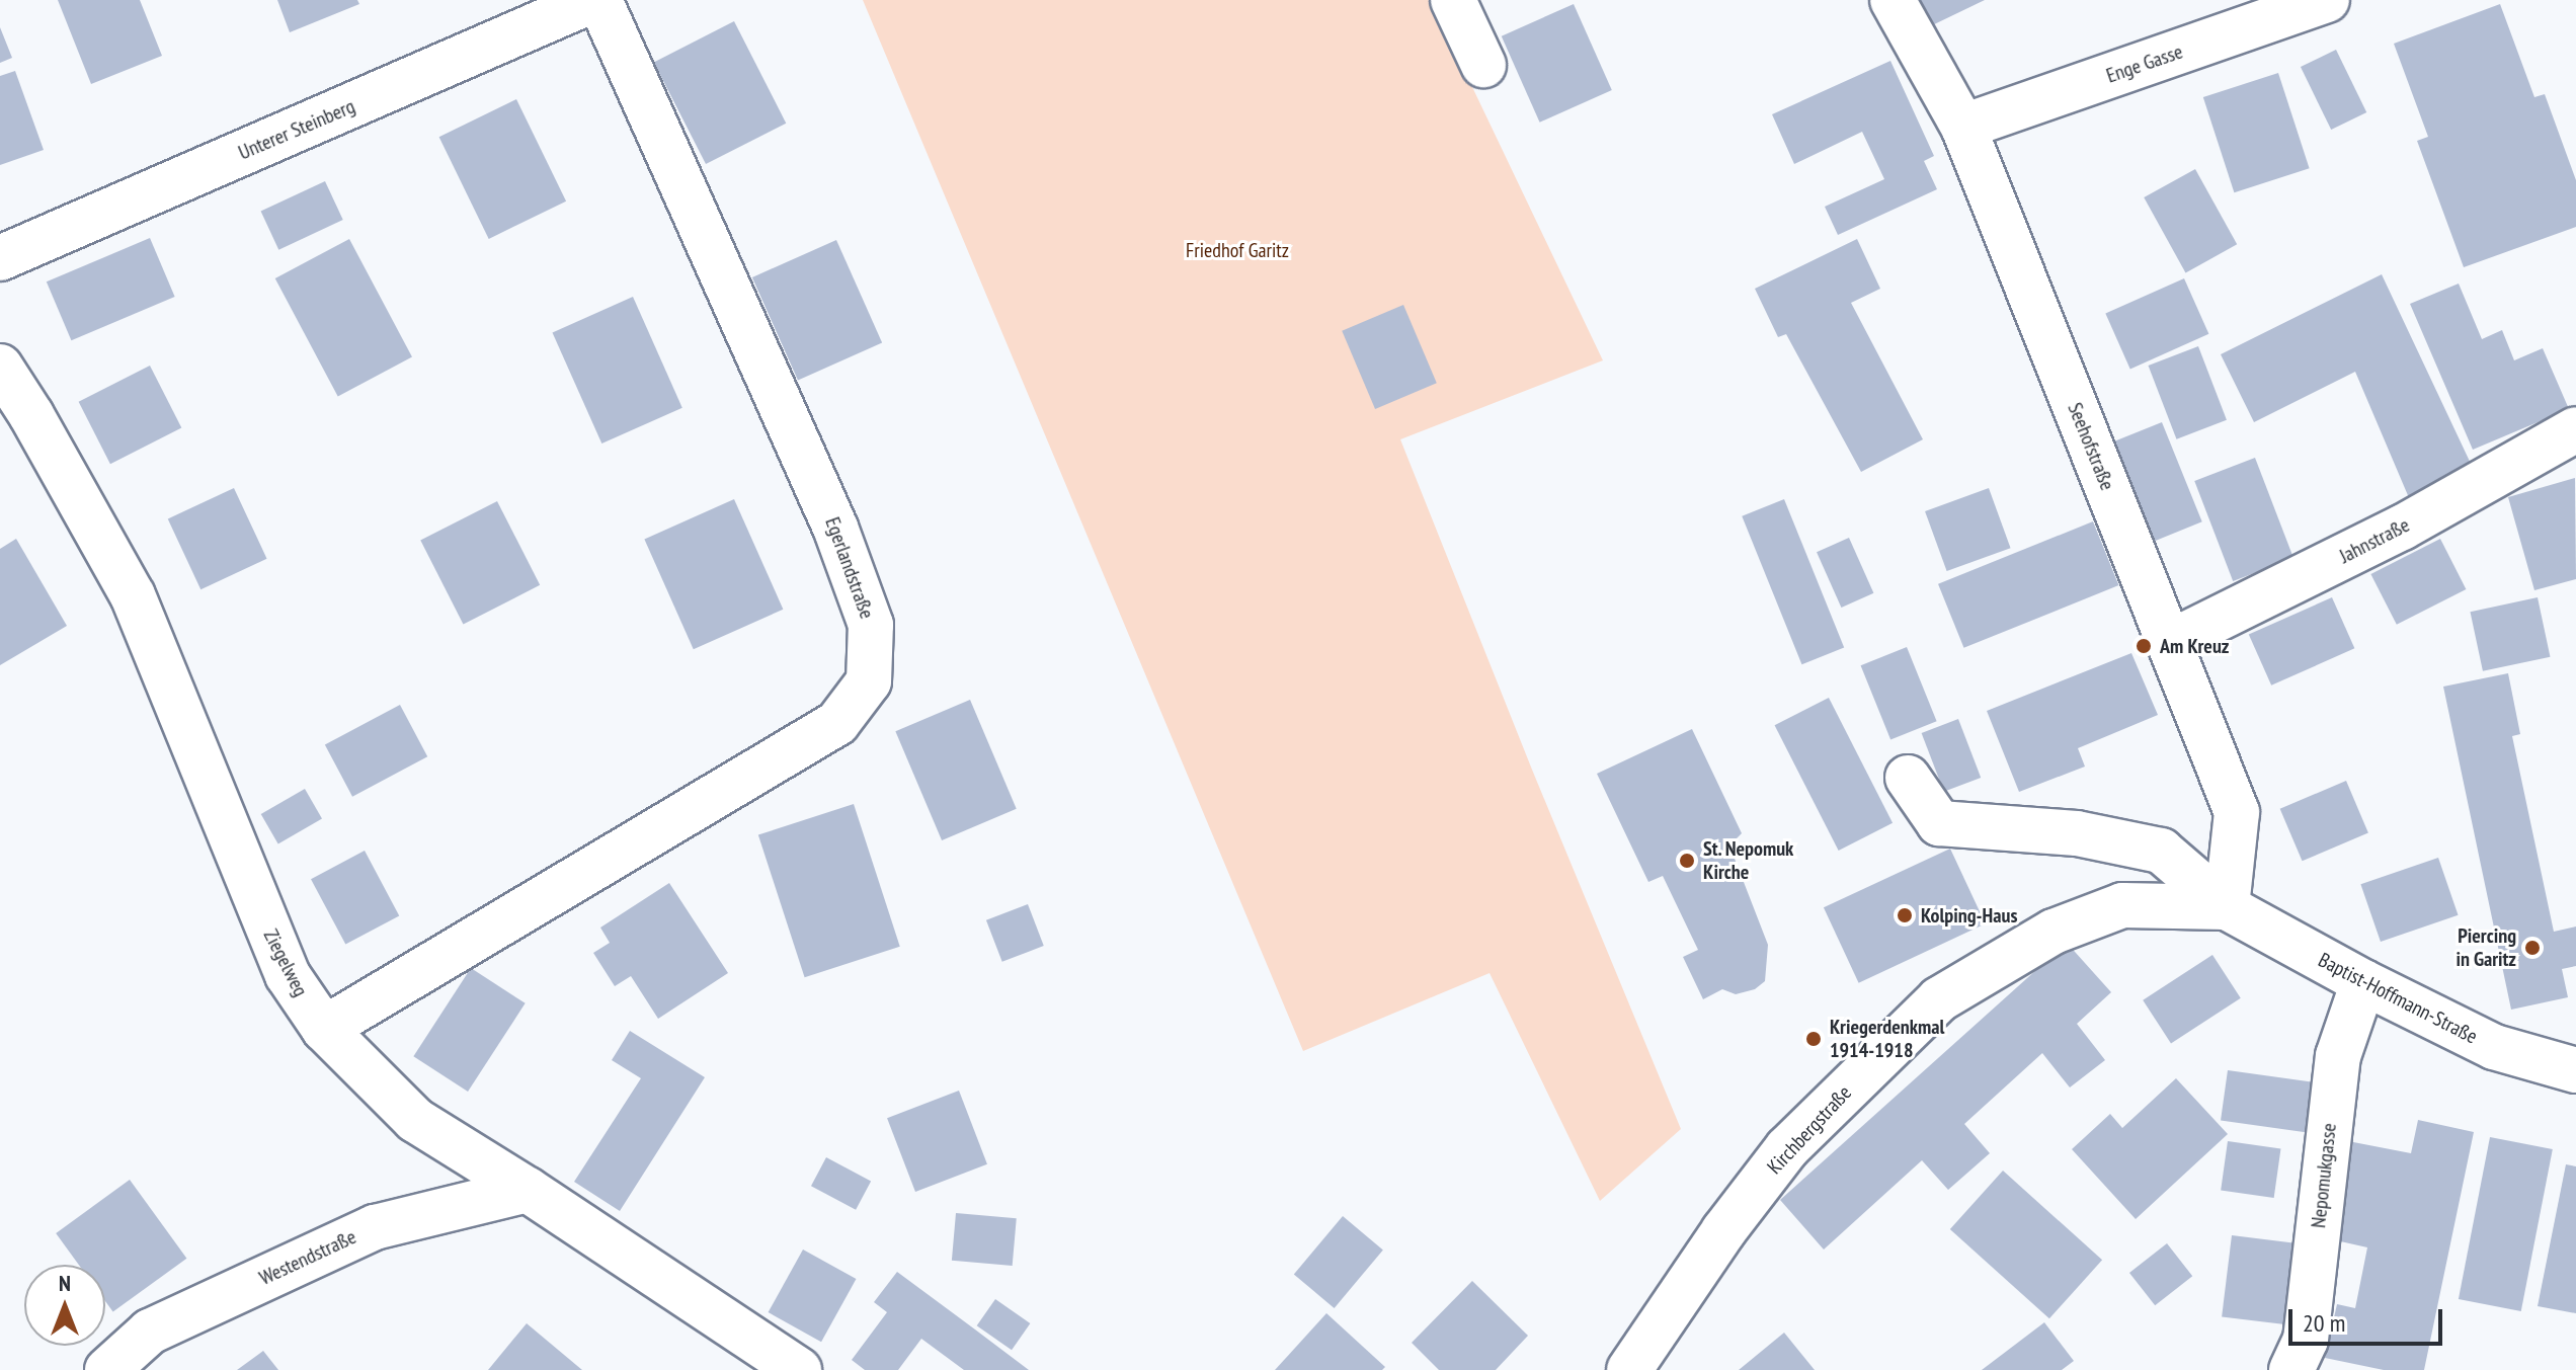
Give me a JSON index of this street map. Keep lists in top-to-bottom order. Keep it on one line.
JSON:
{"streets":{"street":["Enge Gasse","Unterer Steinberg","Seehofstraße","Jahnstraße","Egerlandstraße","Ziegelweg","Baptist-Hoffmann-Straße","Kirchbergstraße","Nepomukgasse","Westendstraße"]},"crossings":[["Enge Gasse","Seehofstraße"],["Unterer Steinberg","Egerlandstraße"],["Seehofstraße","Jahnstraße"],["Seehofstraße","Baptist-Hoffmann-Straße"],["Seehofstraße","Kirchbergstraße"],["Egerlandstraße","Ziegelweg"],["Ziegelweg","Westendstraße"],["Baptist-Hoffmann-Straße","Kirchbergstraße"],["Baptist-Hoffmann-Straße","Nepomukgasse"]],"parks":["Friedhof Garitz"],"places":["Am Kreuz","St. Nepomuk Kirche","Kolping-Haus","Piercing in Garitz","Kriegerdenkmal 1914-1918"],"scale_bar":"20 m","north":"top"}
